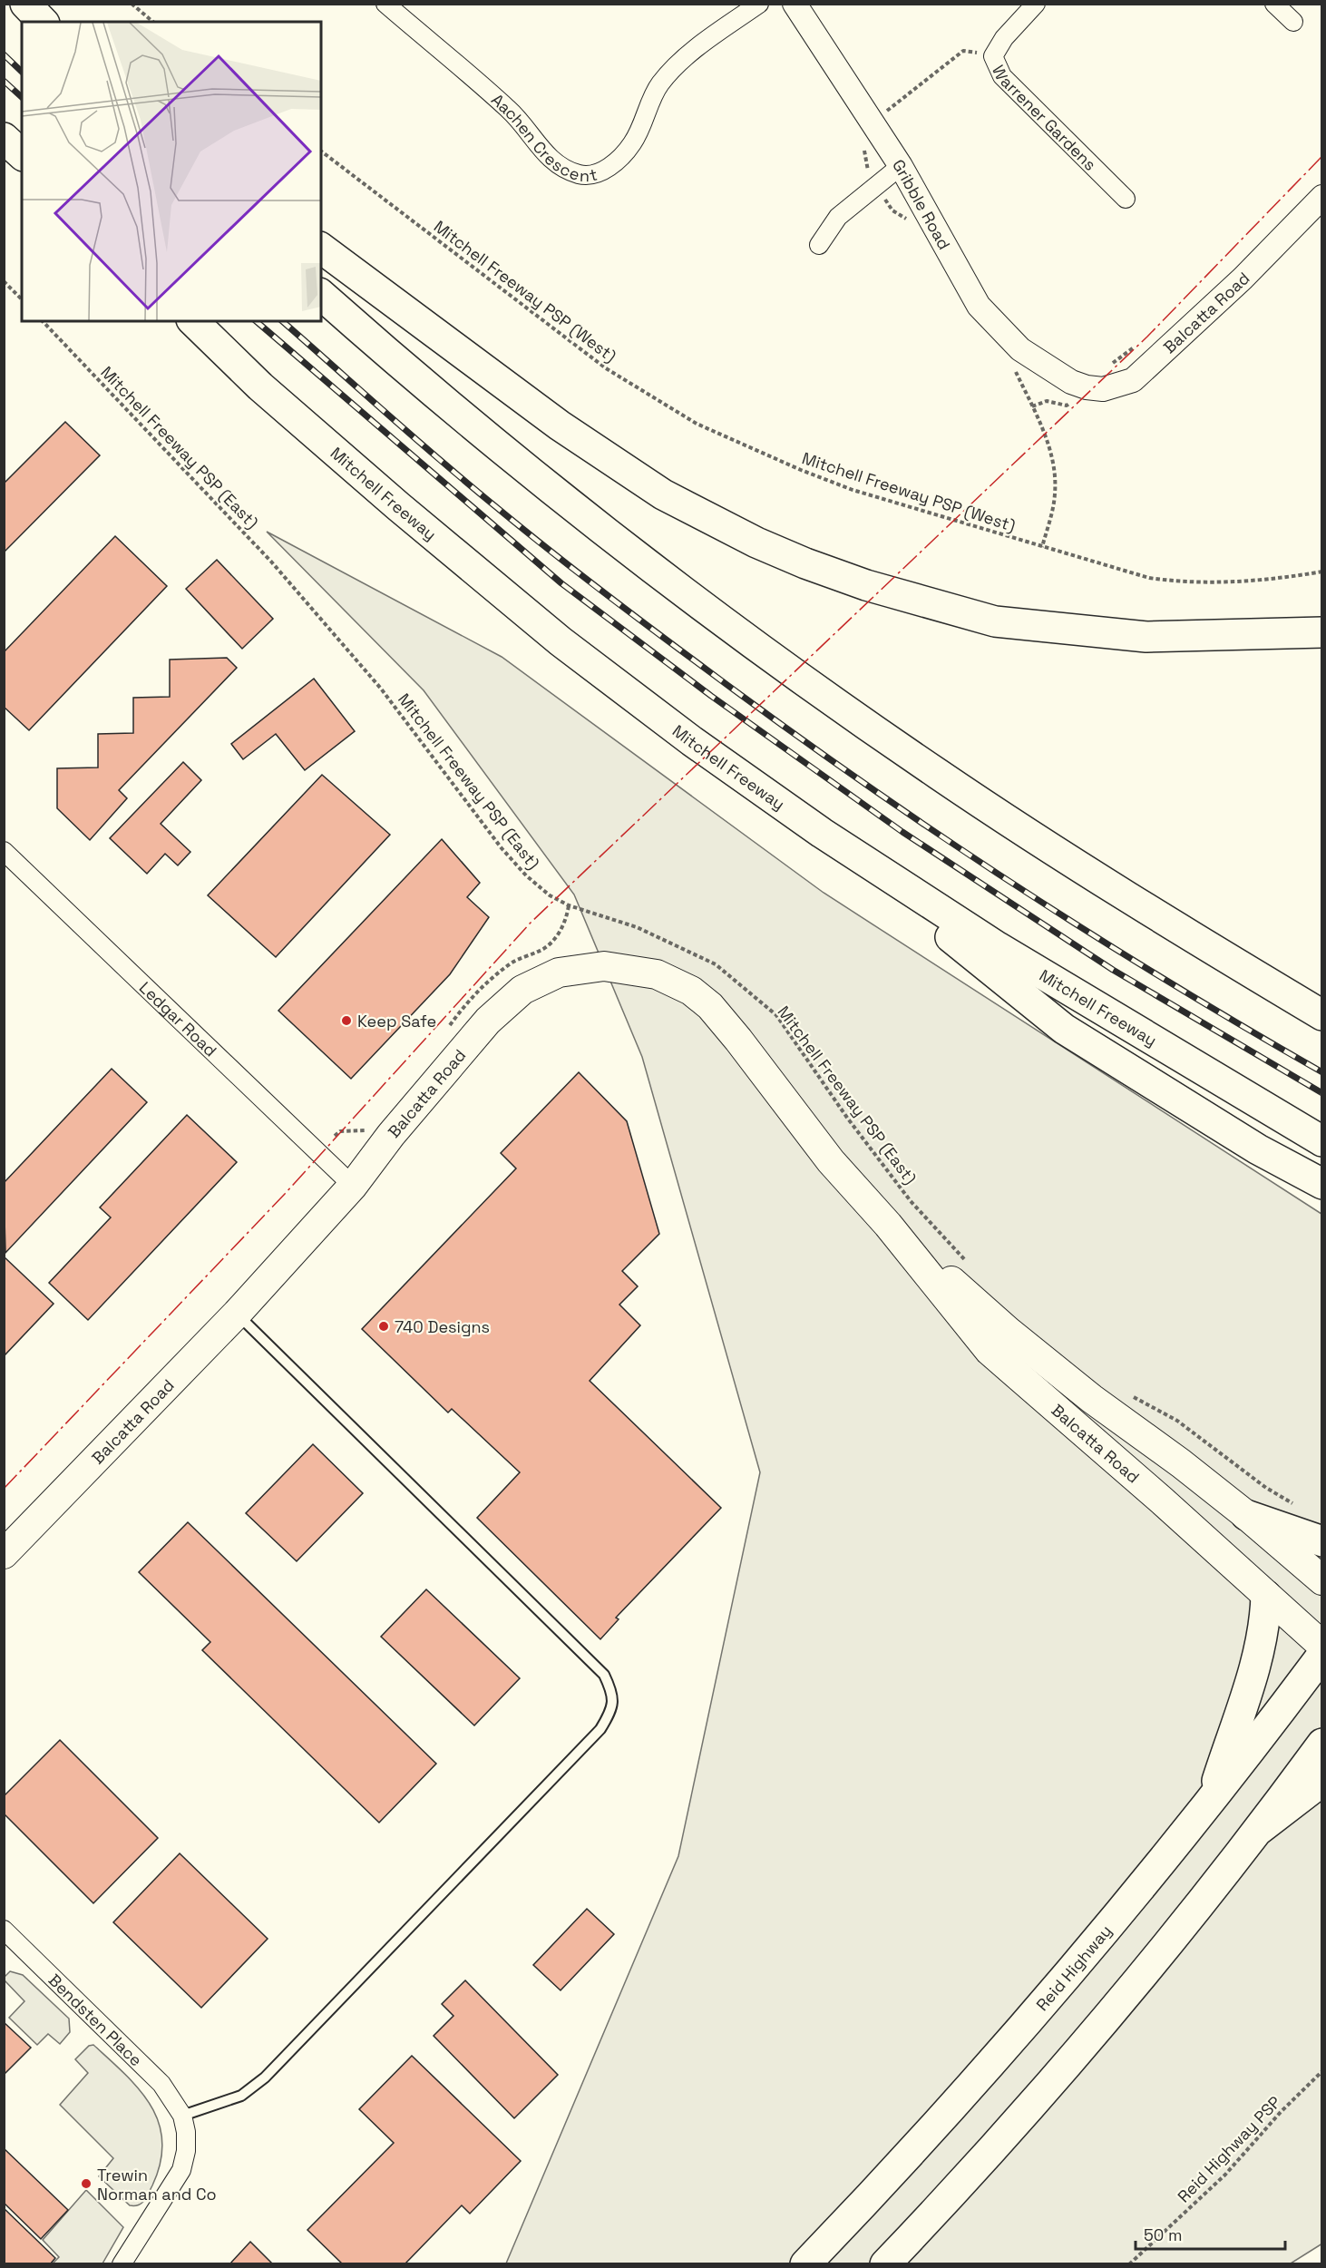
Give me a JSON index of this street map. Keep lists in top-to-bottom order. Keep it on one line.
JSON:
{"streets":{"highway":["Mitchell Freeway","Reid Highway"],"main road":["Balcatta Road"],"street":["Warrener Gardens","Aachen Crescent","Gribble Road","Ledgar Road","Bendsten Place"],"path":["Mitchell Freeway PSP (West)","Mitchell Freeway PSP (East)","Reid Highway PSP"]},"crossings":[["Gribble Road","Balcatta Road"],["Balcatta Road","Ledgar Road"]],"places":["Keep Safe","740 Designs","Trewin Norman and Co"],"scale_bar":"50 m"}
